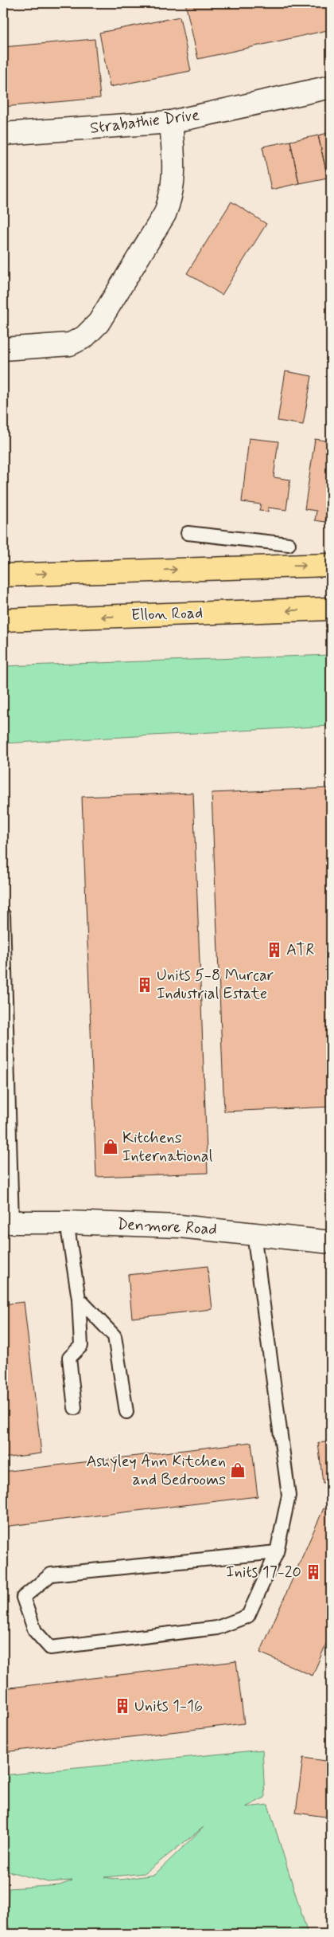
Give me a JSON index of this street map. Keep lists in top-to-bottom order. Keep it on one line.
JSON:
{"streets":{"main road":["Ellon Road"],"street":["Strabathie Drive","Denmore Road"]},"places":{"building":["ATR","Units 5-8 Murcar Industrial Estate","Inits 17-20","Units 1-16"],"shop":["Kitchens International","Ashyley Ann Kitchen and Bedrooms"]}}
